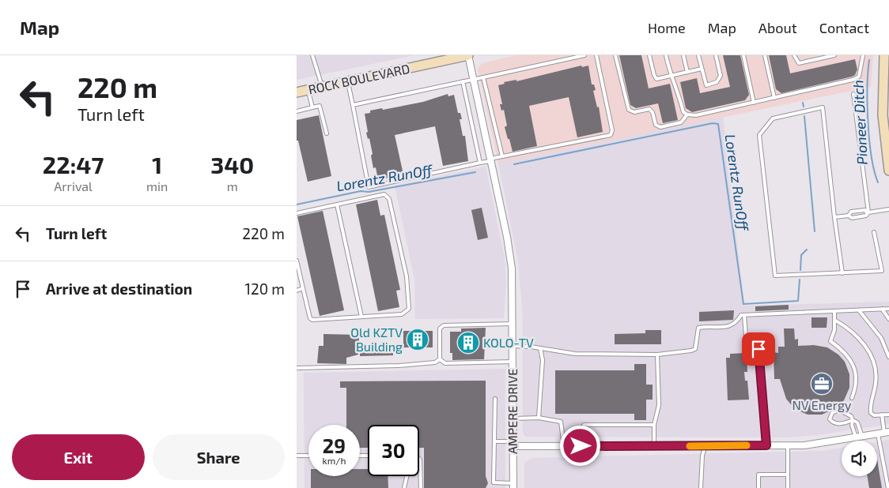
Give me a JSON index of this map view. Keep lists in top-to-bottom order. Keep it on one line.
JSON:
{"streets":{"main road":["ROCK BOULEVARD"],"street":["AMPERE DRIVE"]},"crossings":[["ROCK BOULEVARD","AMPERE DRIVE"]],"water":["Pioneer Ditch","Lorentz RunOff"],"places":{"building":["Old KZTV Building","KOLO-TV"],"office":["NV Energy"]},"page":{"header":"Map","nav":["Home","Map","About","Contact"],"turn":["220 m","Turn left"],"eta":["22:47","Arrival","1","min","340","m"],"list":[{"name":"Turn left","value":"220 m"},{"name":"Arrive at destination","value":"120 m"}],"speed":"29 km/h","limit":"30","buttons":["Exit","Share"]}}
